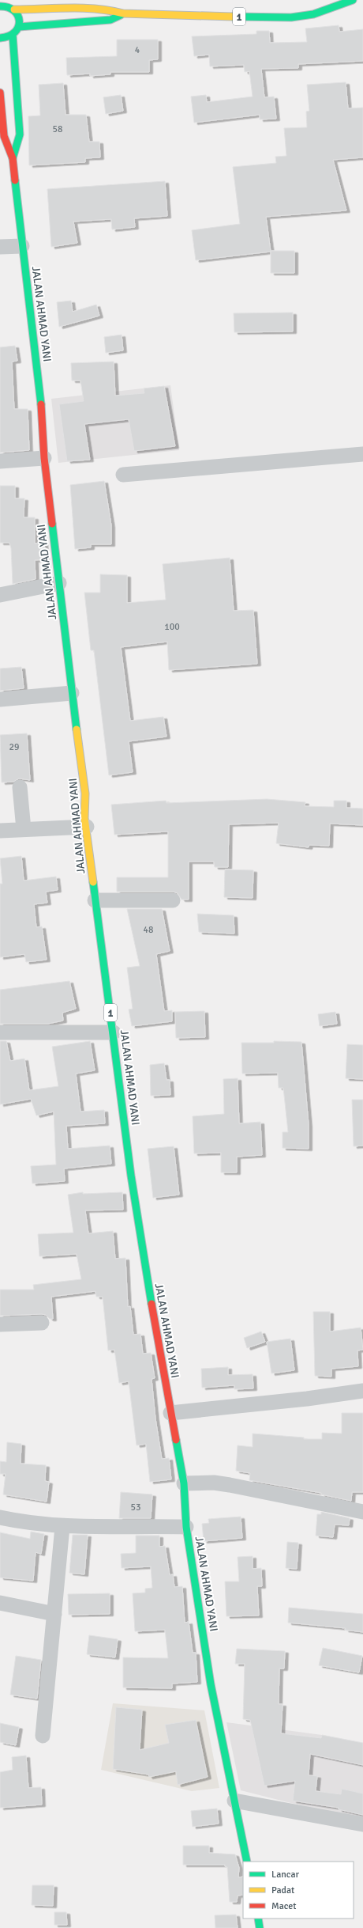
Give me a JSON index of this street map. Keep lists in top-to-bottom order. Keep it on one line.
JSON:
{"streets":{"highway":["1","JALAN AHMAD YANI"]},"house_numbers":["4","58","100","29","48","53"],"legend":["Lancar","Padat","Macet"]}
